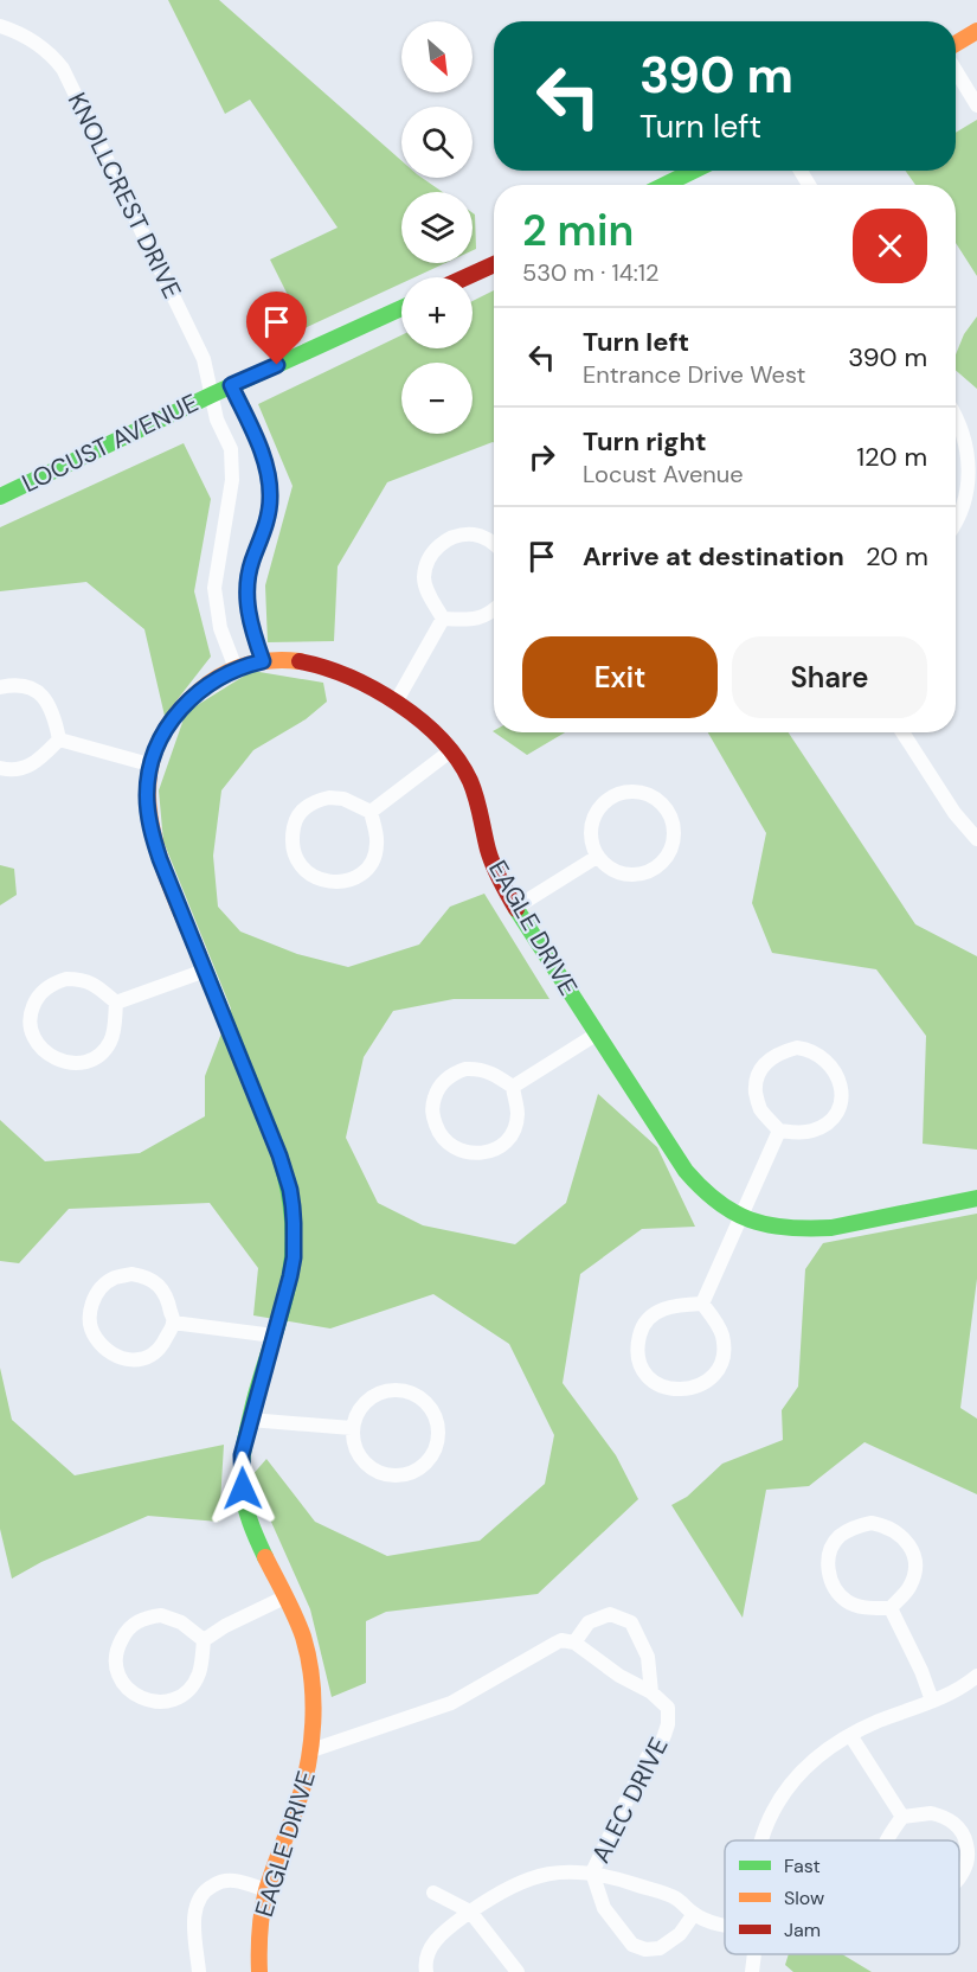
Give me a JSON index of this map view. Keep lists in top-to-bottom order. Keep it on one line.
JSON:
{"streets":{"street":["KNOLLCREST DRIVE","LOCUST AVENUE","EAGLE DRIVE","ALEC DRIVE"]},"crossings":[["KNOLLCREST DRIVE","LOCUST AVENUE"],["KNOLLCREST DRIVE","EAGLE DRIVE"]],"legend":["Fast","Slow","Jam"],"north":"bottom right","page":{"map_buttons":["+","−"],"turn":["390 m","Turn left"],"heading":["2 min","530 m · 14:12"],"list":[{"name":"Turn left","note":"Entrance Drive West","value":"390 m"},{"name":"Turn right","note":"Locust Avenue","value":"120 m"},{"name":"Arrive at destination","value":"20 m"}],"buttons":["Exit","Share"]}}
